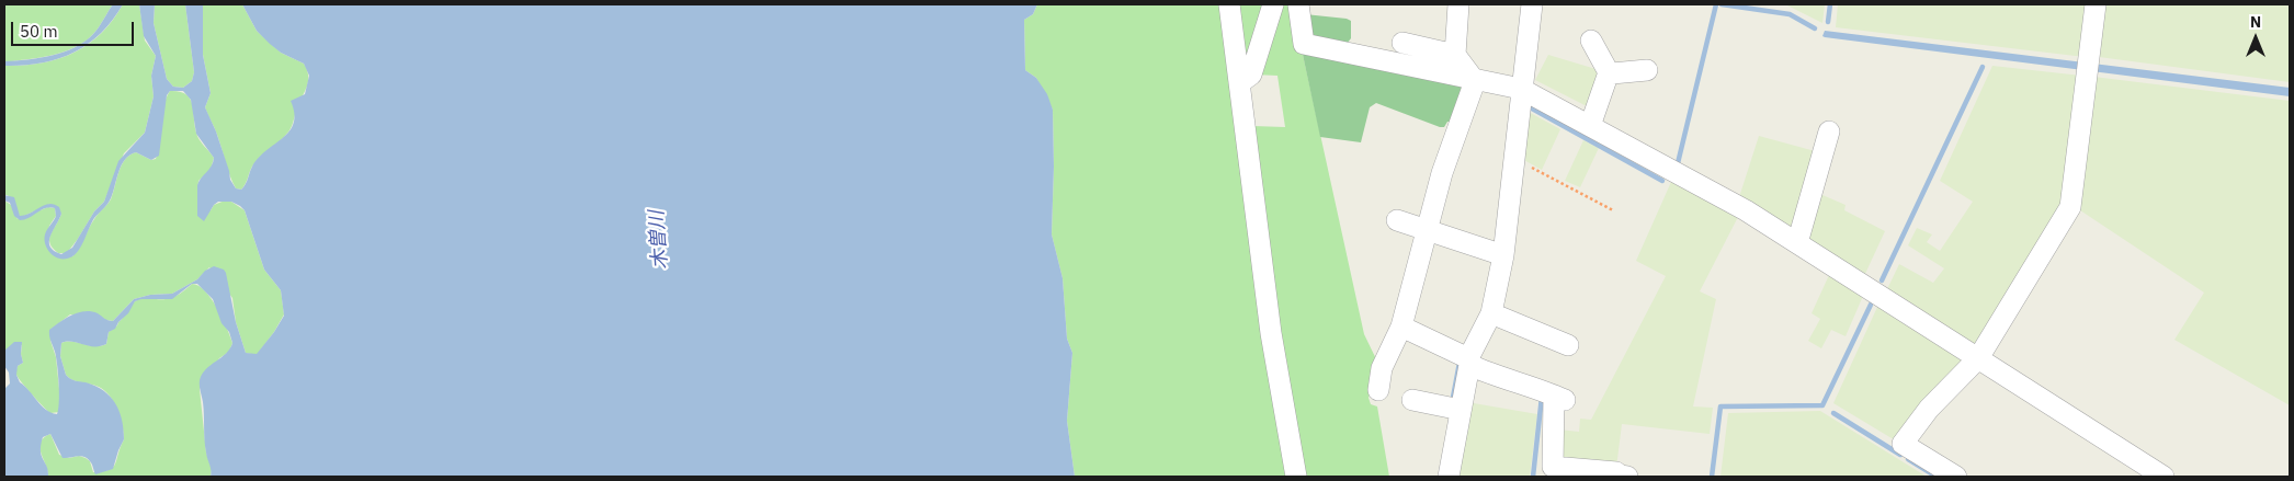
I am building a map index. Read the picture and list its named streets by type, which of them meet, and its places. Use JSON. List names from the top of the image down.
{
  "water": ["木曽川"],
  "scale_bar": "50 m",
  "north": "top"
}
